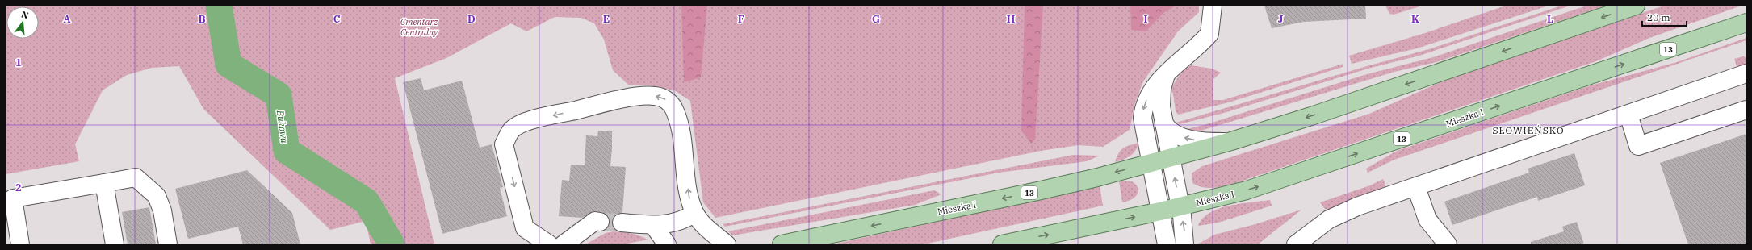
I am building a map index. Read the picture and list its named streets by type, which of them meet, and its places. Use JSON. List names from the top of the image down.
{
  "streets": {
    "main road": ["13", "Mieszka I"]
  },
  "districts": ["SŁOWIEŃSKO"],
  "water": ["Bukowa"],
  "parks": ["Cmentarz Centralny"],
  "scale_bar": "20 m",
  "north": "top",
  "grid": {
    "columns": [
      "A",
      "B",
      "C",
      "D",
      "E",
      "F",
      "G",
      "H",
      "I",
      "J",
      "K",
      "L"
    ],
    "rows": ["1", "2"]
  }
}
